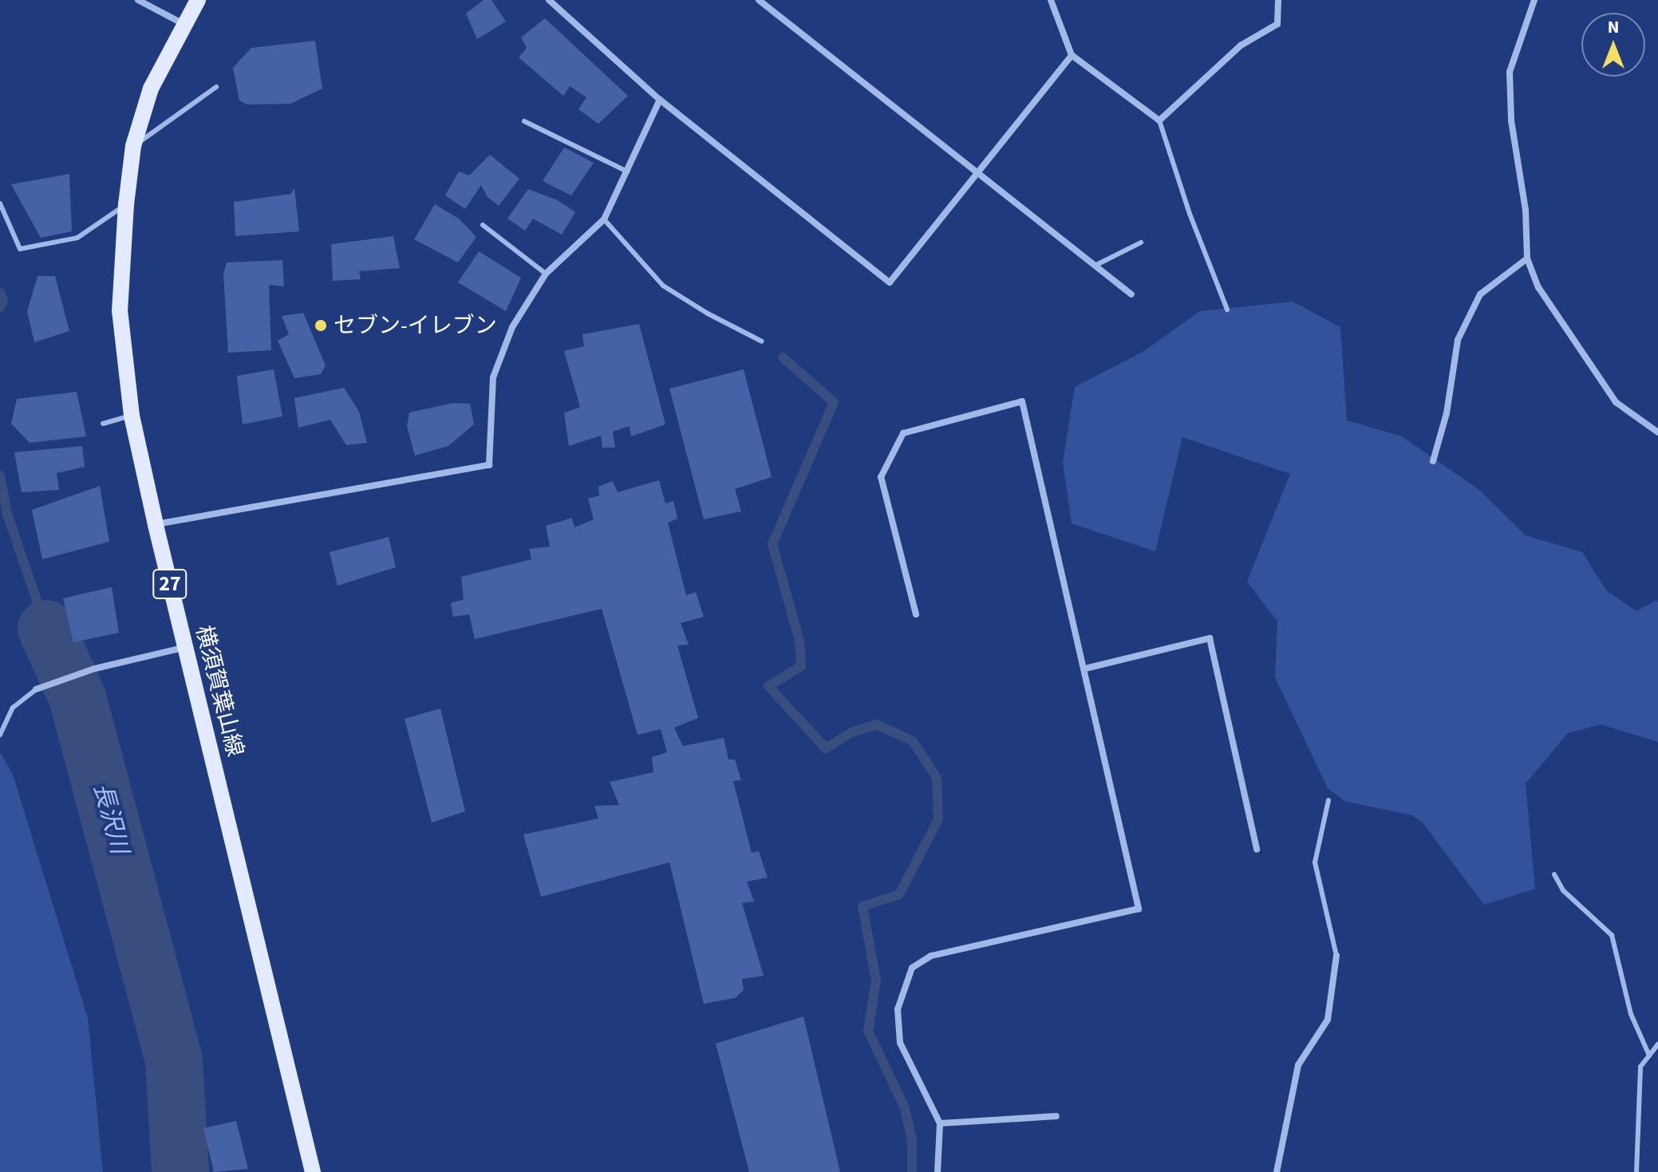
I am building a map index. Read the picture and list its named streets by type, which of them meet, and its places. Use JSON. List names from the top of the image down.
{
  "streets": {
    "main road": ["27", "横須賀葉山線"]
  },
  "water": ["長沢川"],
  "places": ["セブン-イレブン"],
  "north": "top"
}
